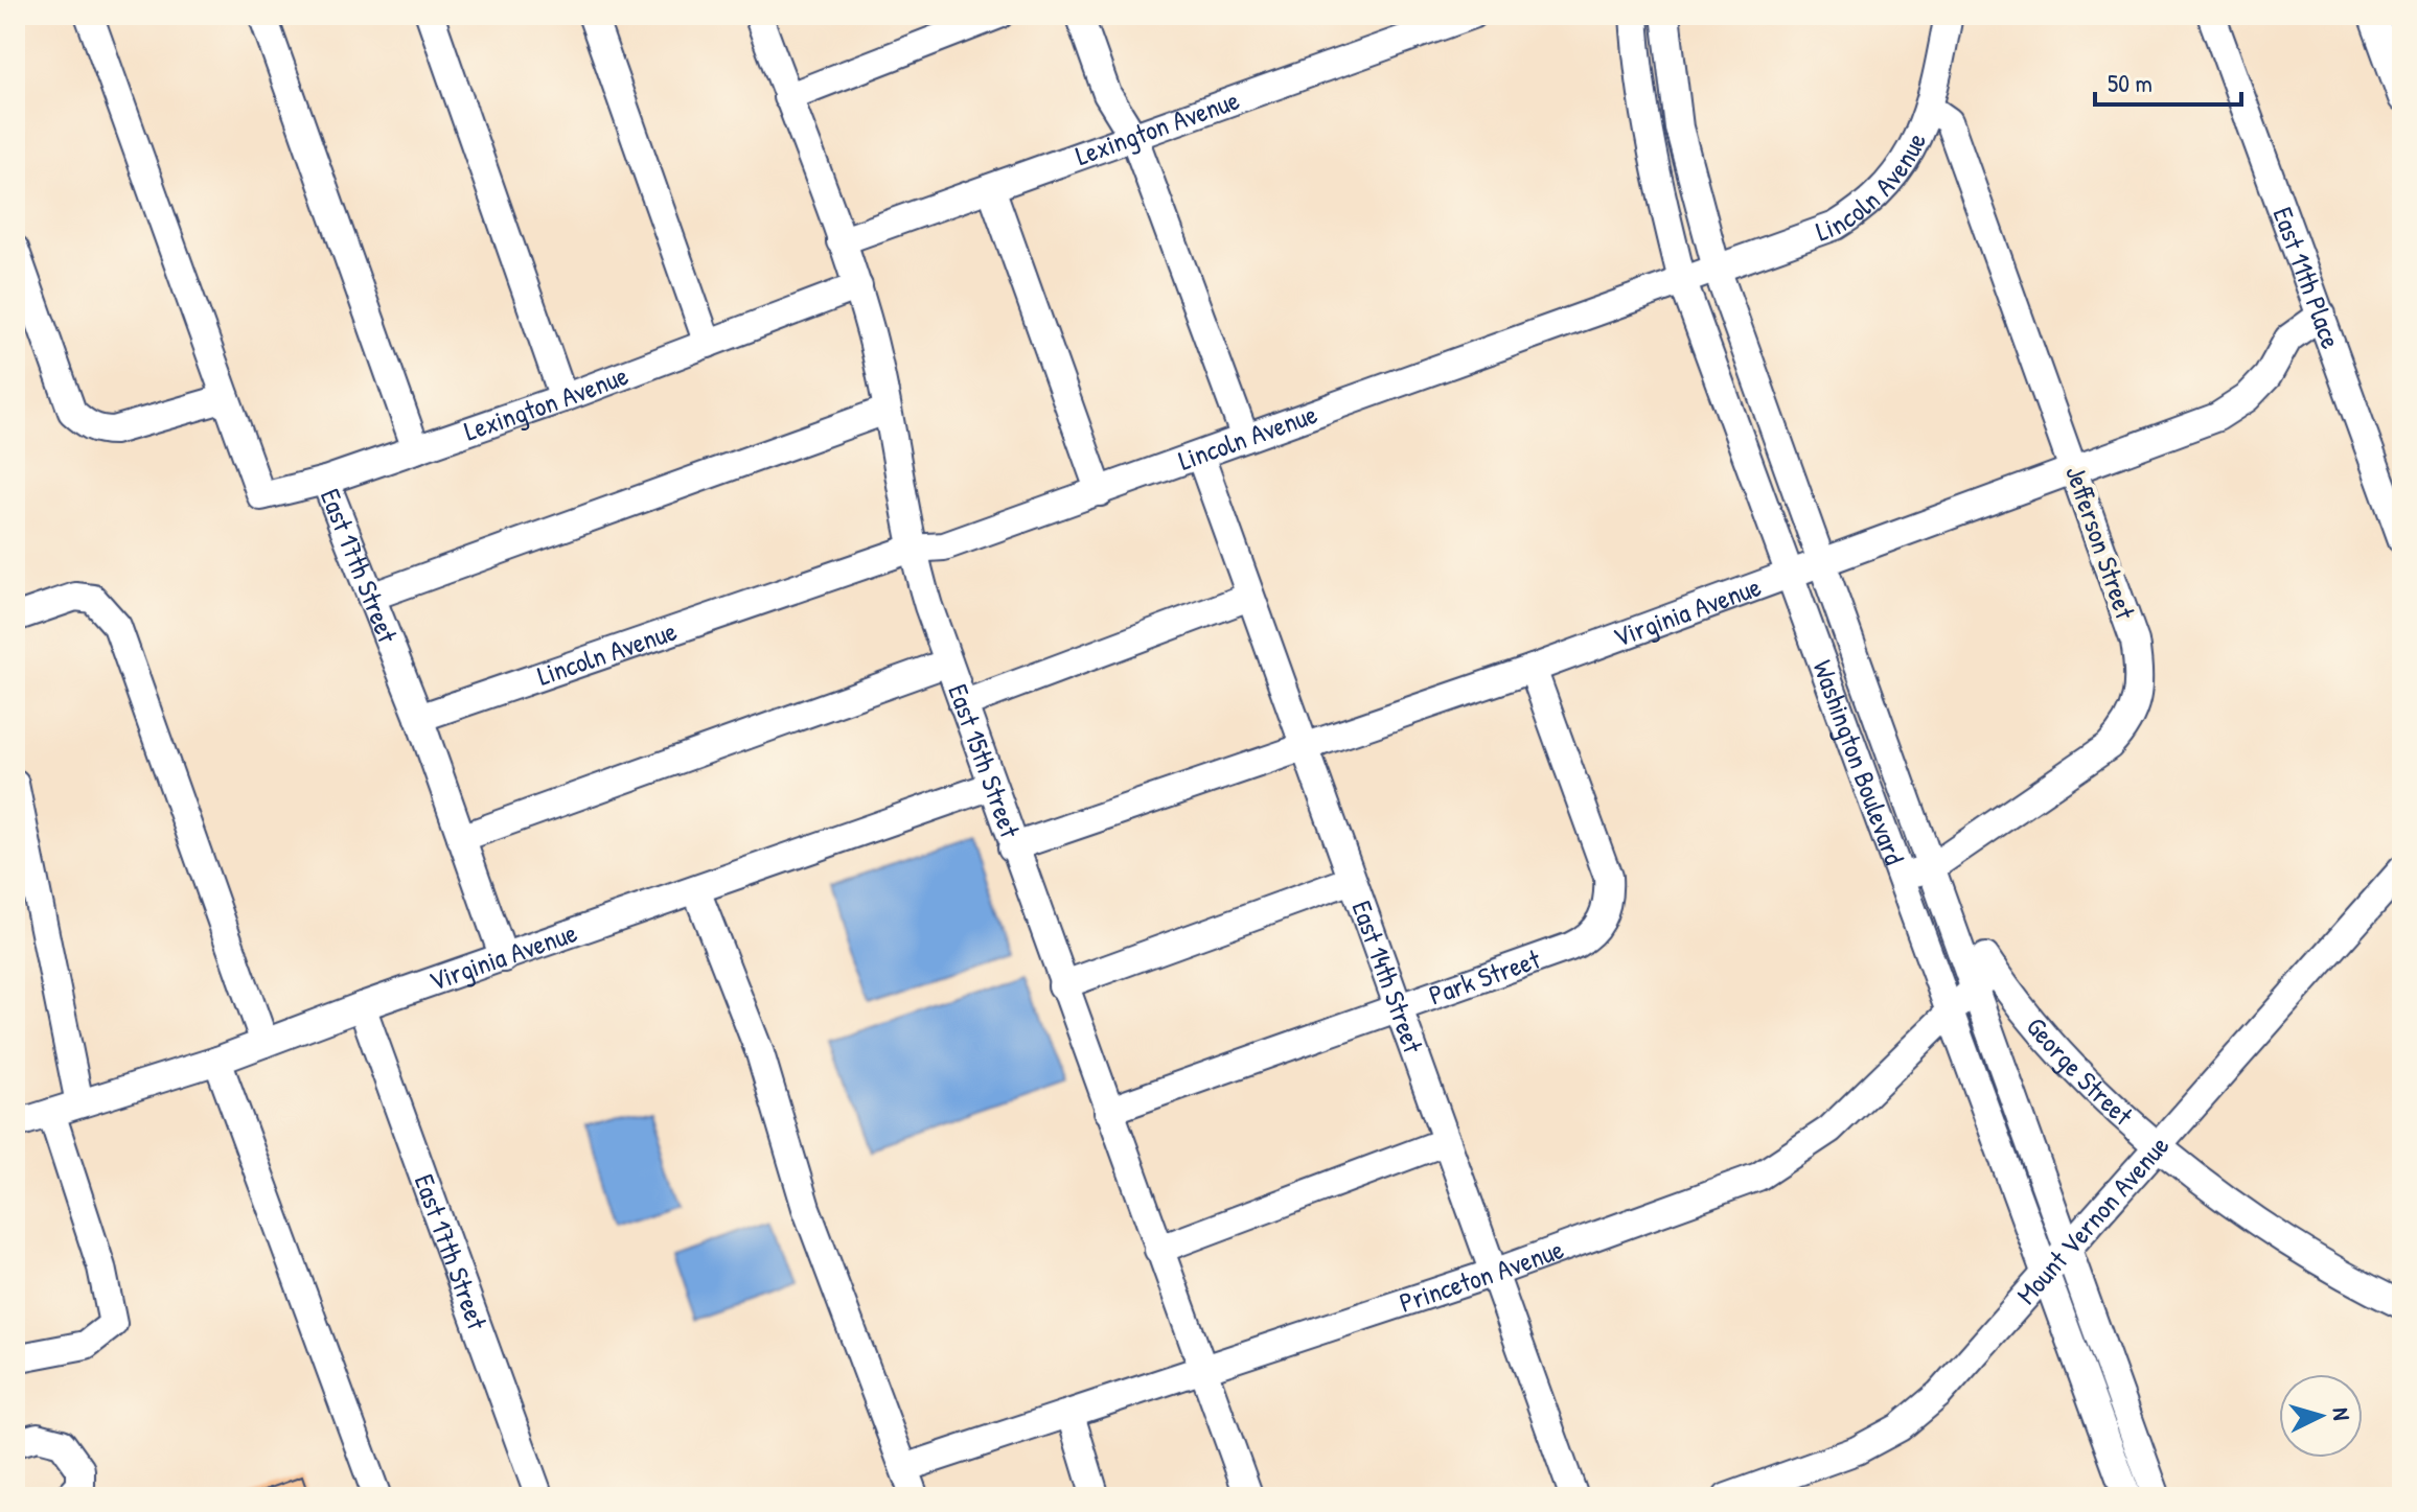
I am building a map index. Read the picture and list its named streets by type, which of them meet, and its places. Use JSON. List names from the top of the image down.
{
  "streets": {
    "street": [
      "Lexington Avenue",
      "Lincoln Avenue",
      "East 11th Place",
      "Jefferson Street",
      "East 17th Street",
      "Virginia Avenue",
      "East 15th Street",
      "Washington Boulevard",
      "East 14th Street",
      "Park Street",
      "George Street",
      "Mount Vernon Avenue",
      "Princeton Avenue"
    ]
  },
  "crossings": [
    ["Lexington Avenue", "East 17th Street"],
    ["Lexington Avenue", "East 15th Street"],
    ["Lincoln Avenue", "Jefferson Street"],
    ["Lincoln Avenue", "East 17th Street"],
    ["Lincoln Avenue", "East 15th Street"],
    ["Lincoln Avenue", "Washington Boulevard"],
    ["Lincoln Avenue", "East 14th Street"],
    ["East 11th Place", "Virginia Avenue"],
    ["Jefferson Street", "Virginia Avenue"],
    ["Jefferson Street", "Washington Boulevard"],
    ["East 17th Street", "Virginia Avenue"],
    ["Virginia Avenue", "East 15th Street"],
    ["Virginia Avenue", "Washington Boulevard"],
    ["Virginia Avenue", "East 14th Street"],
    ["Virginia Avenue", "Park Street"],
    ["East 15th Street", "Park Street"],
    ["East 15th Street", "Princeton Avenue"],
    ["Washington Boulevard", "George Street"],
    ["Washington Boulevard", "Mount Vernon Avenue"],
    ["Washington Boulevard", "Princeton Avenue"],
    ["East 14th Street", "Park Street"],
    ["East 14th Street", "Princeton Avenue"],
    ["George Street", "Mount Vernon Avenue"],
    ["George Street", "Princeton Avenue"]
  ],
  "scale_bar": "50 m",
  "north": "right"
}
